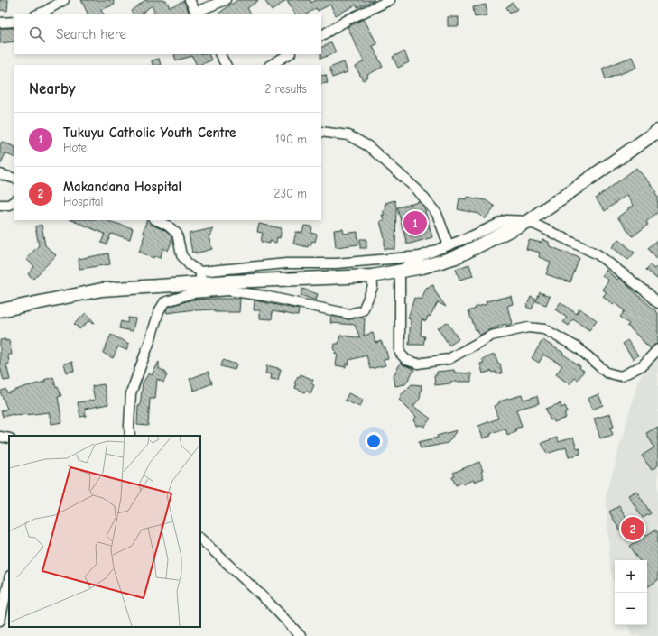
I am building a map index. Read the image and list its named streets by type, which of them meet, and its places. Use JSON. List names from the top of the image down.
{
  "page": {
    "search": "Search here",
    "heading": ["Nearby", "2 results"],
    "list": [
      {
        "mark": "1",
        "name": "Tukuyu Catholic Youth Centre",
        "note": "Hotel",
        "value": "190 m"
      },
      {
        "mark": "2",
        "name": "Makandana Hospital",
        "note": "Hospital",
        "value": "230 m"
      }
    ],
    "pins": ["1", "2"],
    "map_buttons": ["+", "−"]
  }
}
